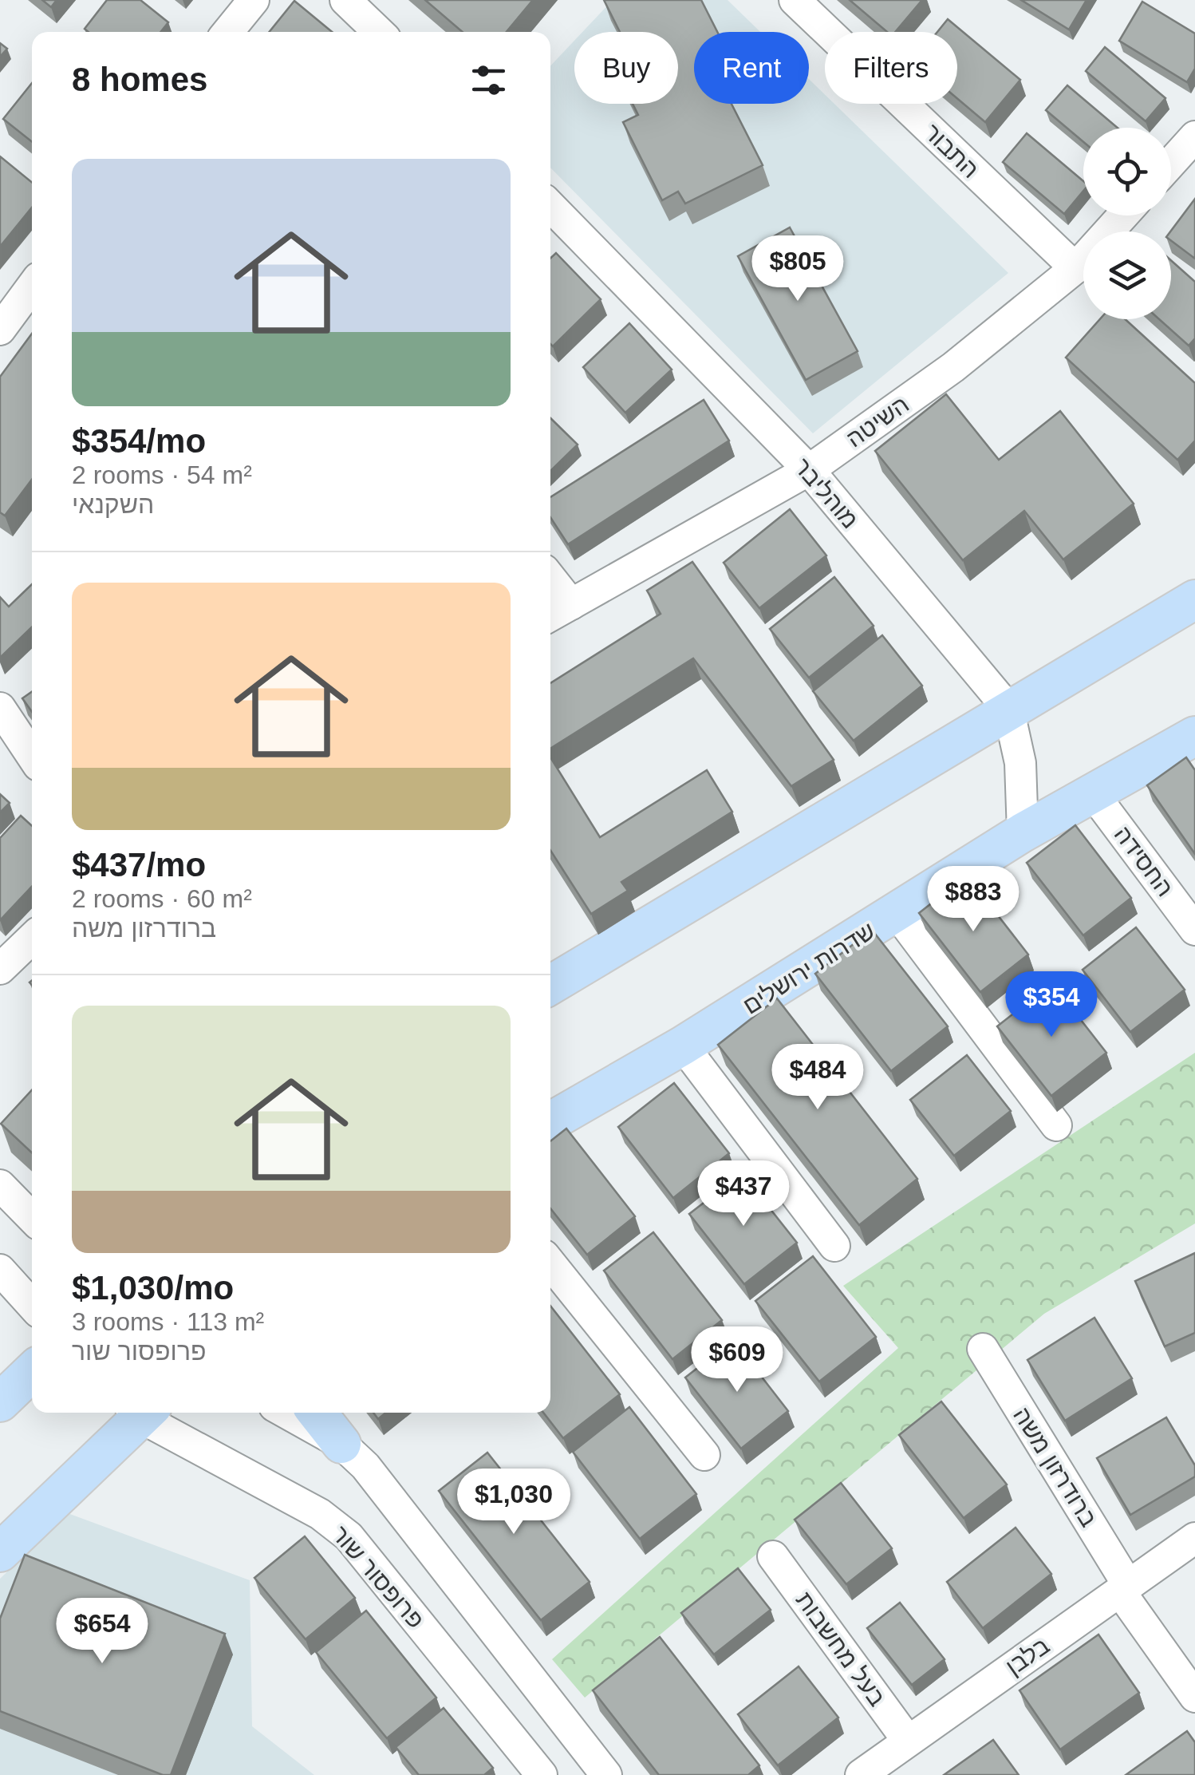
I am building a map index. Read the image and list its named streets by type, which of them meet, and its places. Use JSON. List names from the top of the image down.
{
  "streets": {
    "main road": ["שדרות ירושלים"],
    "street": [
      "התבור",
      "השיטה",
      "מוהליבר",
      "החסידה",
      "ברודרזון משה",
      "פרופסור שור",
      "בעל מחשבות",
      "בלבן"
    ]
  },
  "crossings": [
    ["התבור", "השיטה"],
    ["השיטה", "מוהליבר"],
    ["מוהליבר", "שדרות ירושלים"],
    ["החסידה", "שדרות ירושלים"],
    ["ברודרזון משה", "בלבן"],
    ["בעל מחשבות", "בלבן"]
  ],
  "page": {
    "chip": ["Buy", "Rent", "Filters"],
    "heading": "8 homes",
    "list": [
      {
        "name": "$354/mo",
        "note": "2 rooms · 54 m² · השקנאי"
      },
      {
        "name": "$437/mo",
        "note": "2 rooms · 60 m² · ברודרזון משה"
      },
      {
        "name": "$1,030/mo",
        "note": "3 rooms · 113 m² · פרופסור שור"
      }
    ],
    "price": [
      "$805",
      "$883",
      "$354",
      "$484",
      "$437",
      "$609",
      "$1,030",
      "$654"
    ]
  }
}
